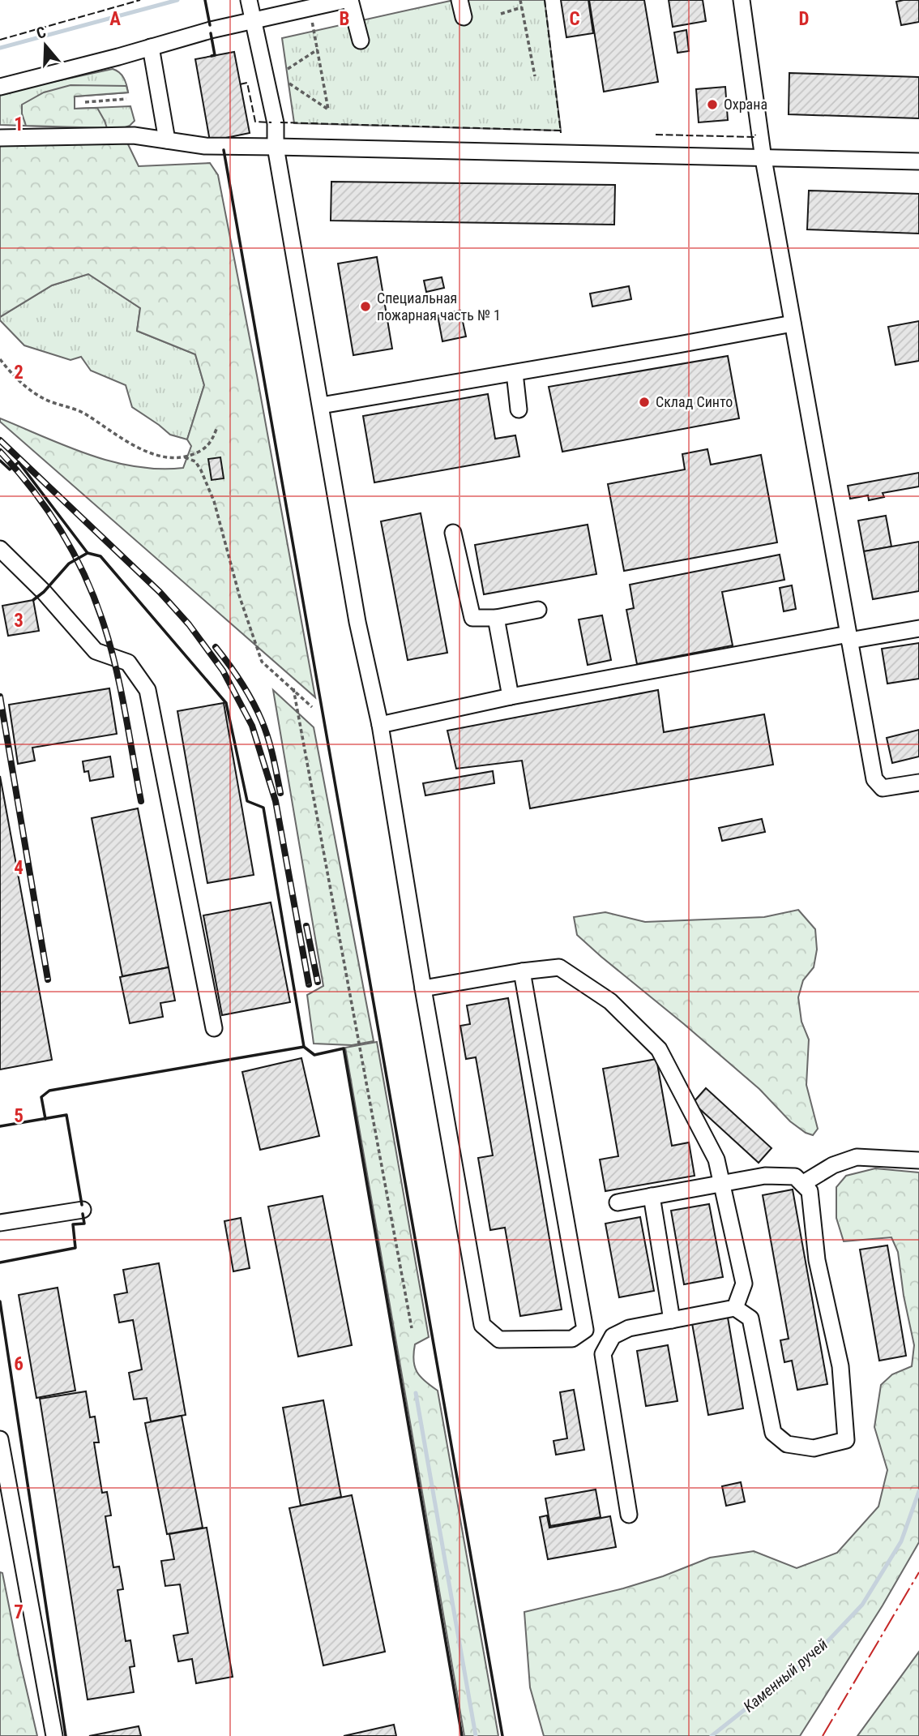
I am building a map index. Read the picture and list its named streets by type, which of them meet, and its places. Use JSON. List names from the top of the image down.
{
  "water": ["Каменный ручей"],
  "places": ["Охрана", "Специальная пожарная часть № 1", "Склад Синто"],
  "north": "top",
  "grid": {
    "columns": [
      "A",
      "B",
      "C",
      "D"
    ],
    "rows": [
      "1",
      "2",
      "3",
      "4",
      "5",
      "6",
      "7"
    ]
  }
}
